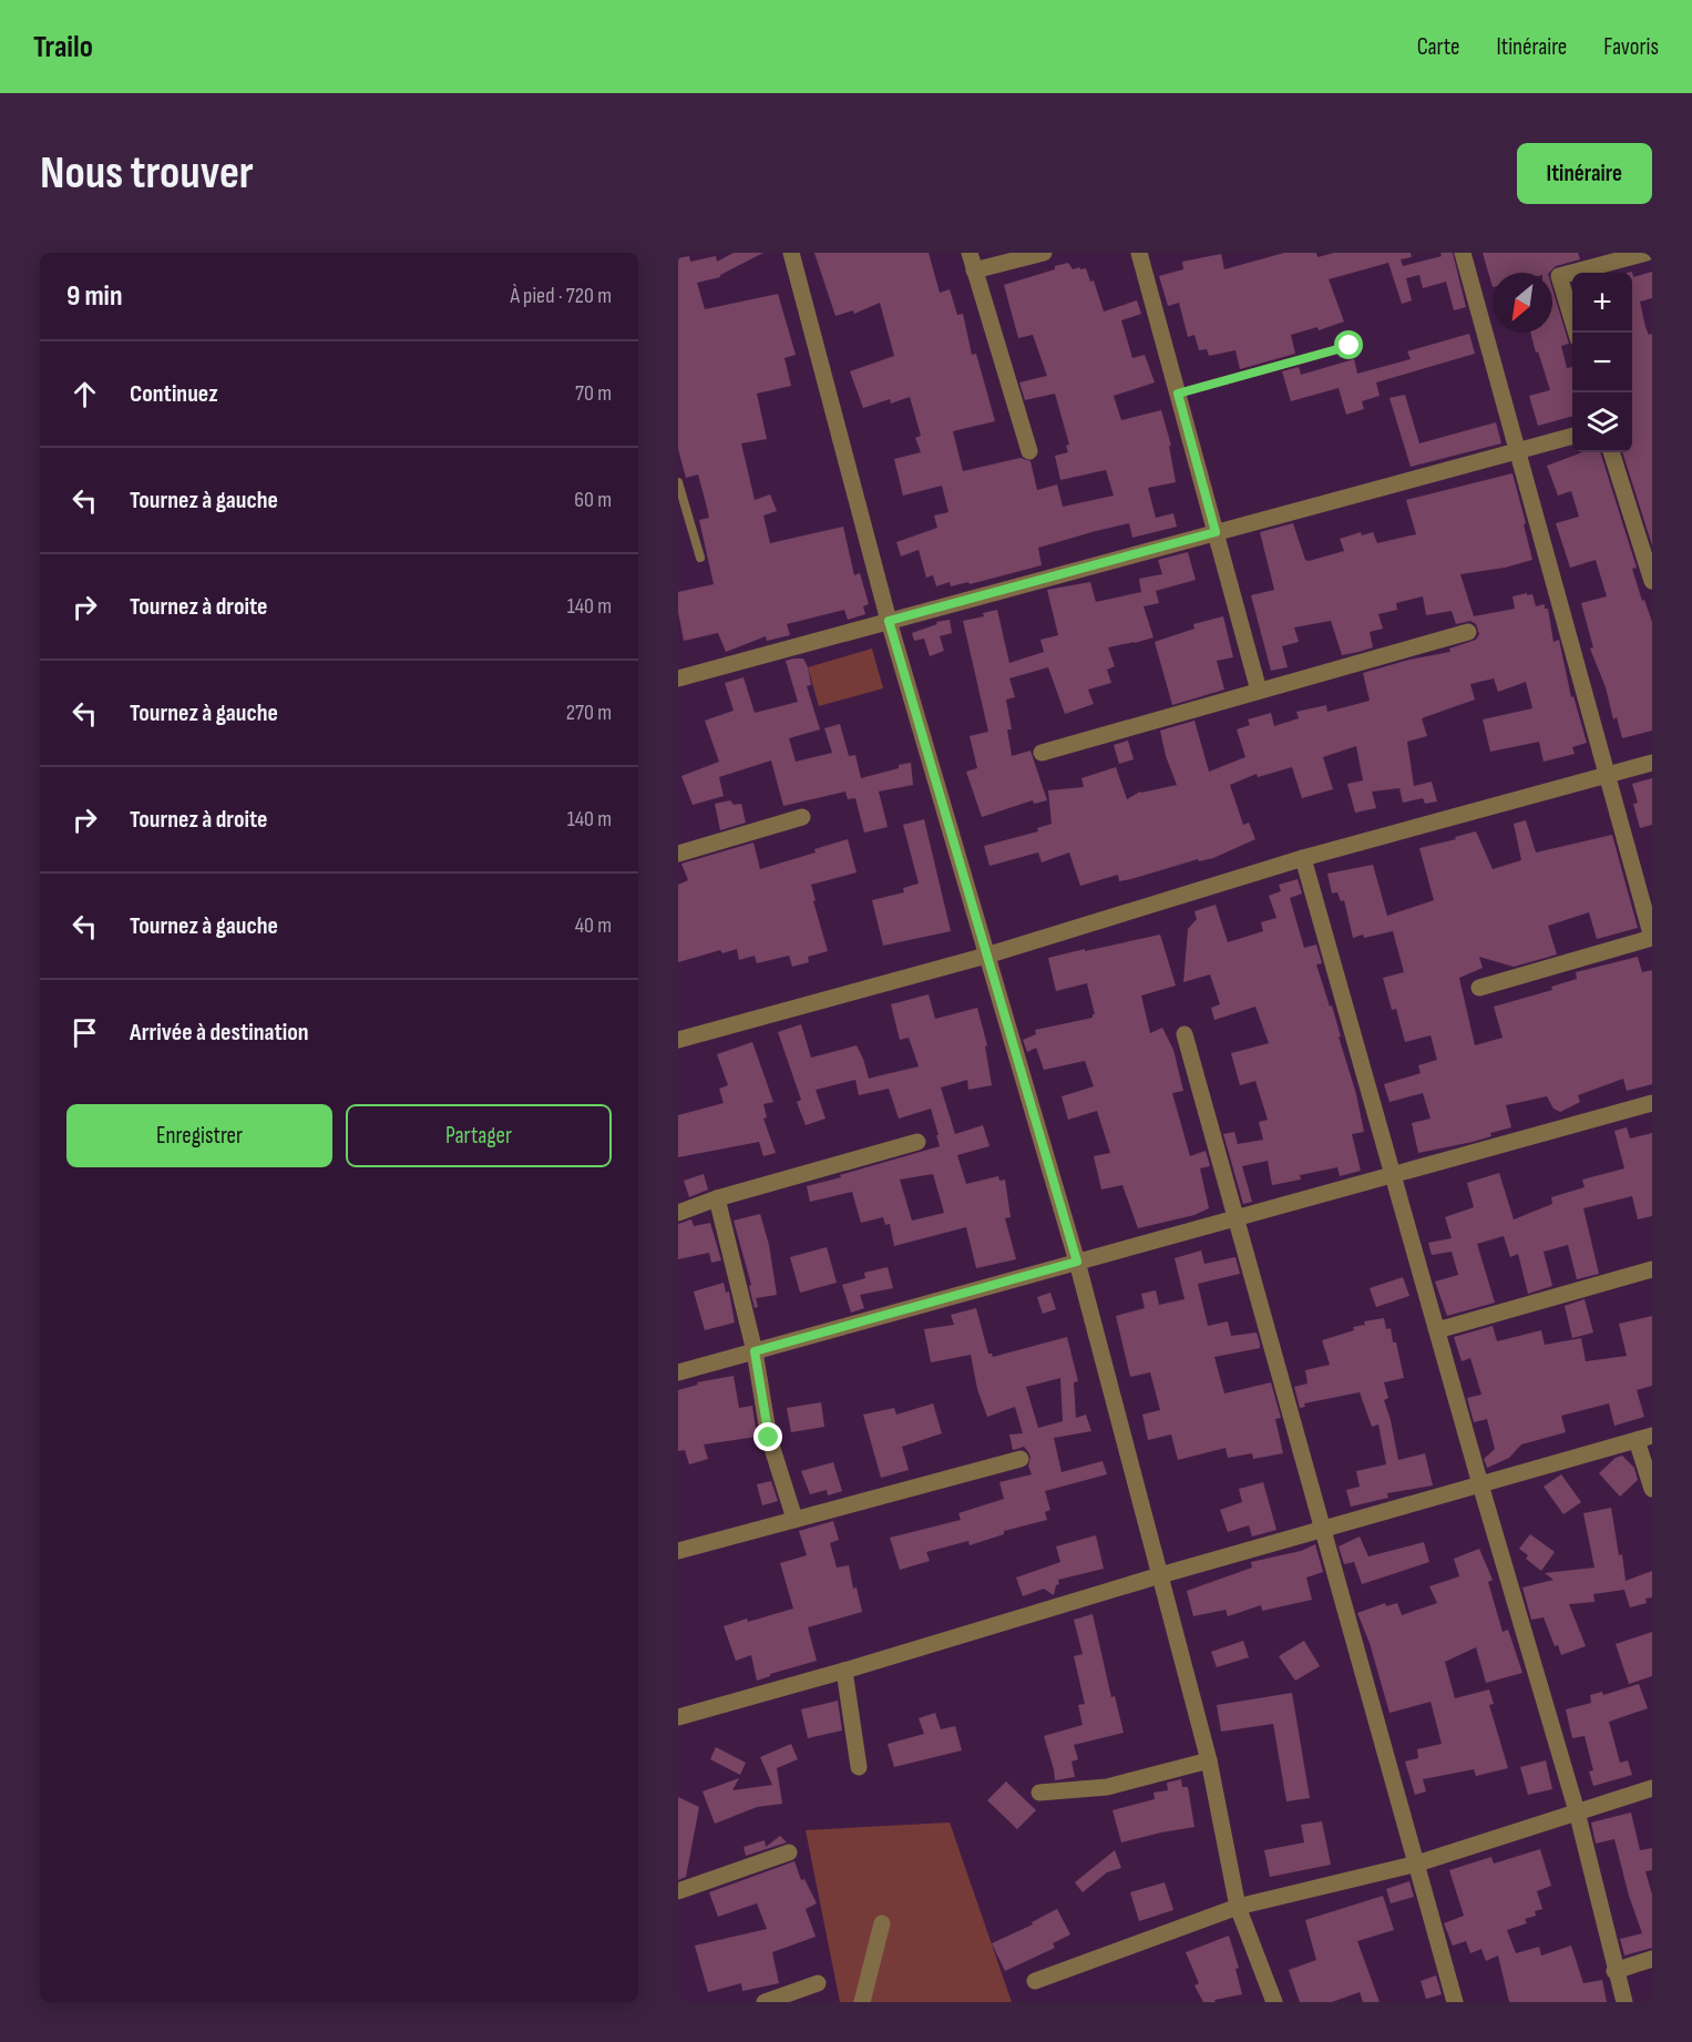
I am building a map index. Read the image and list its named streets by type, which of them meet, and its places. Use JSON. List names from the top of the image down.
{
  "north": "bottom left",
  "page": {
    "header": "Trailo",
    "nav": ["Carte", "Itinéraire", "Favoris"],
    "buttons": [
      "Itinéraire",
      ["Enregistrer", "Partager"]
    ],
    "title": "Nous trouver",
    "heading": ["9 min", "À pied · 720 m"],
    "map_buttons": ["+", "−"],
    "list": [
      ["Continuez", "70 m"],
      ["Tournez à gauche", "60 m"],
      ["Tournez à droite", "140 m"],
      ["Tournez à gauche", "270 m"],
      ["Tournez à droite", "140 m"],
      ["Tournez à gauche", "40 m"],
      "Arrivée à destination"
    ]
  }
}
